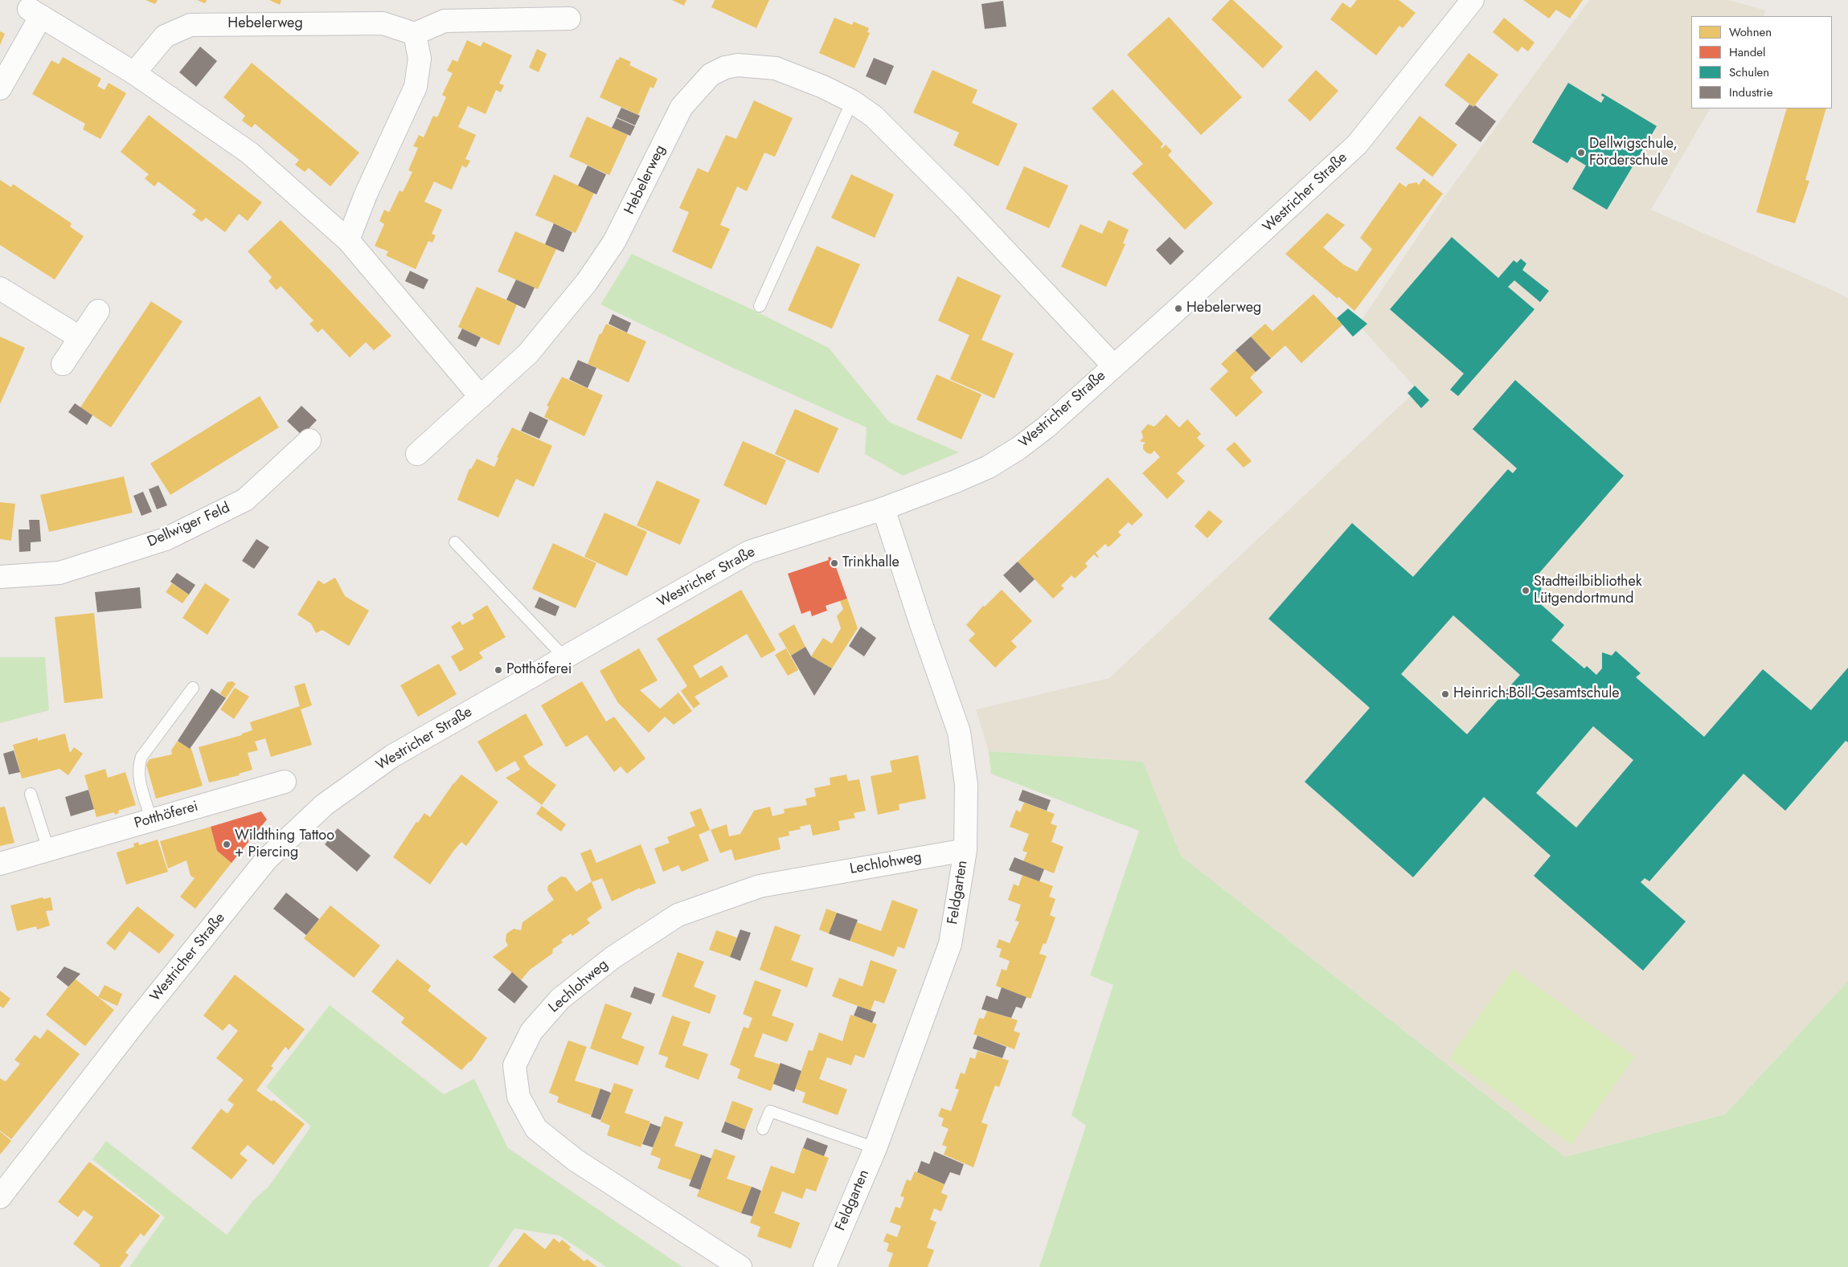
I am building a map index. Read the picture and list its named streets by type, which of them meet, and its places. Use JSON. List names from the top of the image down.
{
  "streets": {
    "street": [
      "Hebelerweg",
      "Westricher Straße",
      "Dellwiger Feld",
      "Potthöferei",
      "Lechlohweg",
      "Feldgarten"
    ]
  },
  "crossings": [
    ["Hebelerweg", "Westricher Straße"],
    ["Westricher Straße", "Feldgarten"],
    ["Lechlohweg", "Feldgarten"]
  ],
  "places": [
    "Dellwigschule, Förderschule",
    "Hebelerweg",
    "Trinkhalle",
    "Stadtteilbibliothek Lütgendortmund",
    "Potthöferei",
    "Heinrich-Böll-Gesamtschule",
    "Wildthing Tattoo + Piercing"
  ],
  "legend": [
    "Wohnen",
    "Handel",
    "Schulen",
    "Industrie"
  ]
}
